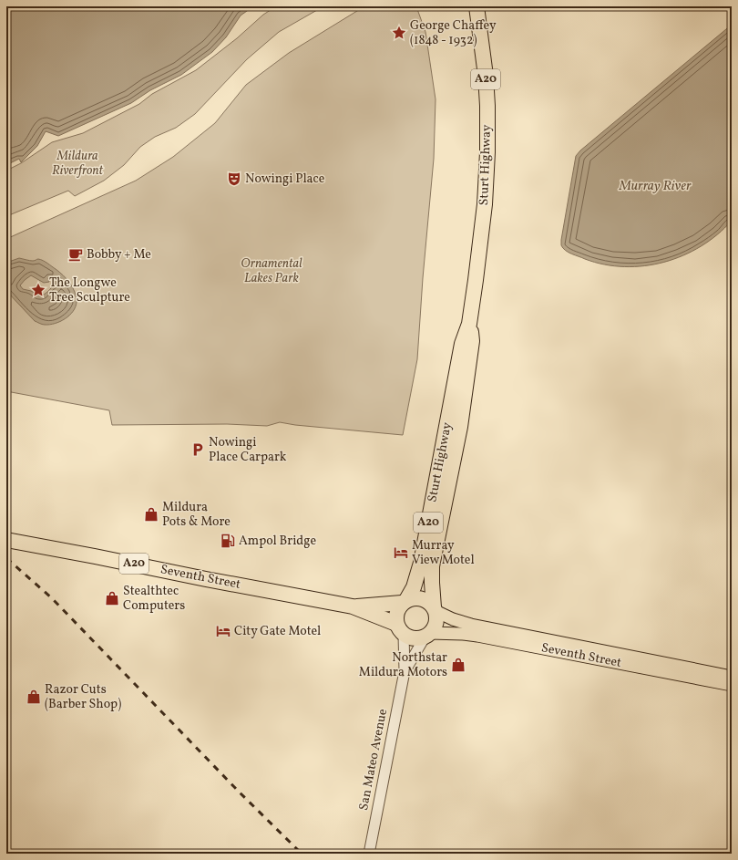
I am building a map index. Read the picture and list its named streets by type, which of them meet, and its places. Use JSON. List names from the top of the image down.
{
  "streets": {
    "highway": ["A20", "Sturt Highway", "Seventh Street"],
    "street": ["San Mateo Avenue"]
  },
  "crossings": [
    ["A20", "Sturt Highway"],
    ["A20", "Seventh Street"],
    ["A20", "San Mateo Avenue"],
    ["Sturt Highway", "Seventh Street"],
    ["Sturt Highway", "San Mateo Avenue"],
    ["Seventh Street", "San Mateo Avenue"]
  ],
  "water": ["Murray River"],
  "parks": ["Mildura Riverfront", "Ornamental Lakes Park"],
  "places": {
    "place": ["George Chaffey (1848 - 1932)", "The Longwe Tree Sculpture"],
    "theatre": ["Nowingi Place"],
    "cafe": ["Bobby + Me"],
    "parking": ["Nowingi Place Carpark"],
    "shop": [
      "Mildura Pots & More",
      "Stealthtec Computers",
      "Northstar Mildura Motors",
      "Razor Cuts (Barber Shop)"
    ],
    "fuel station": ["Ampol Bridge"],
    "hotel": ["Murray View Motel", "City Gate Motel"]
  }
}
